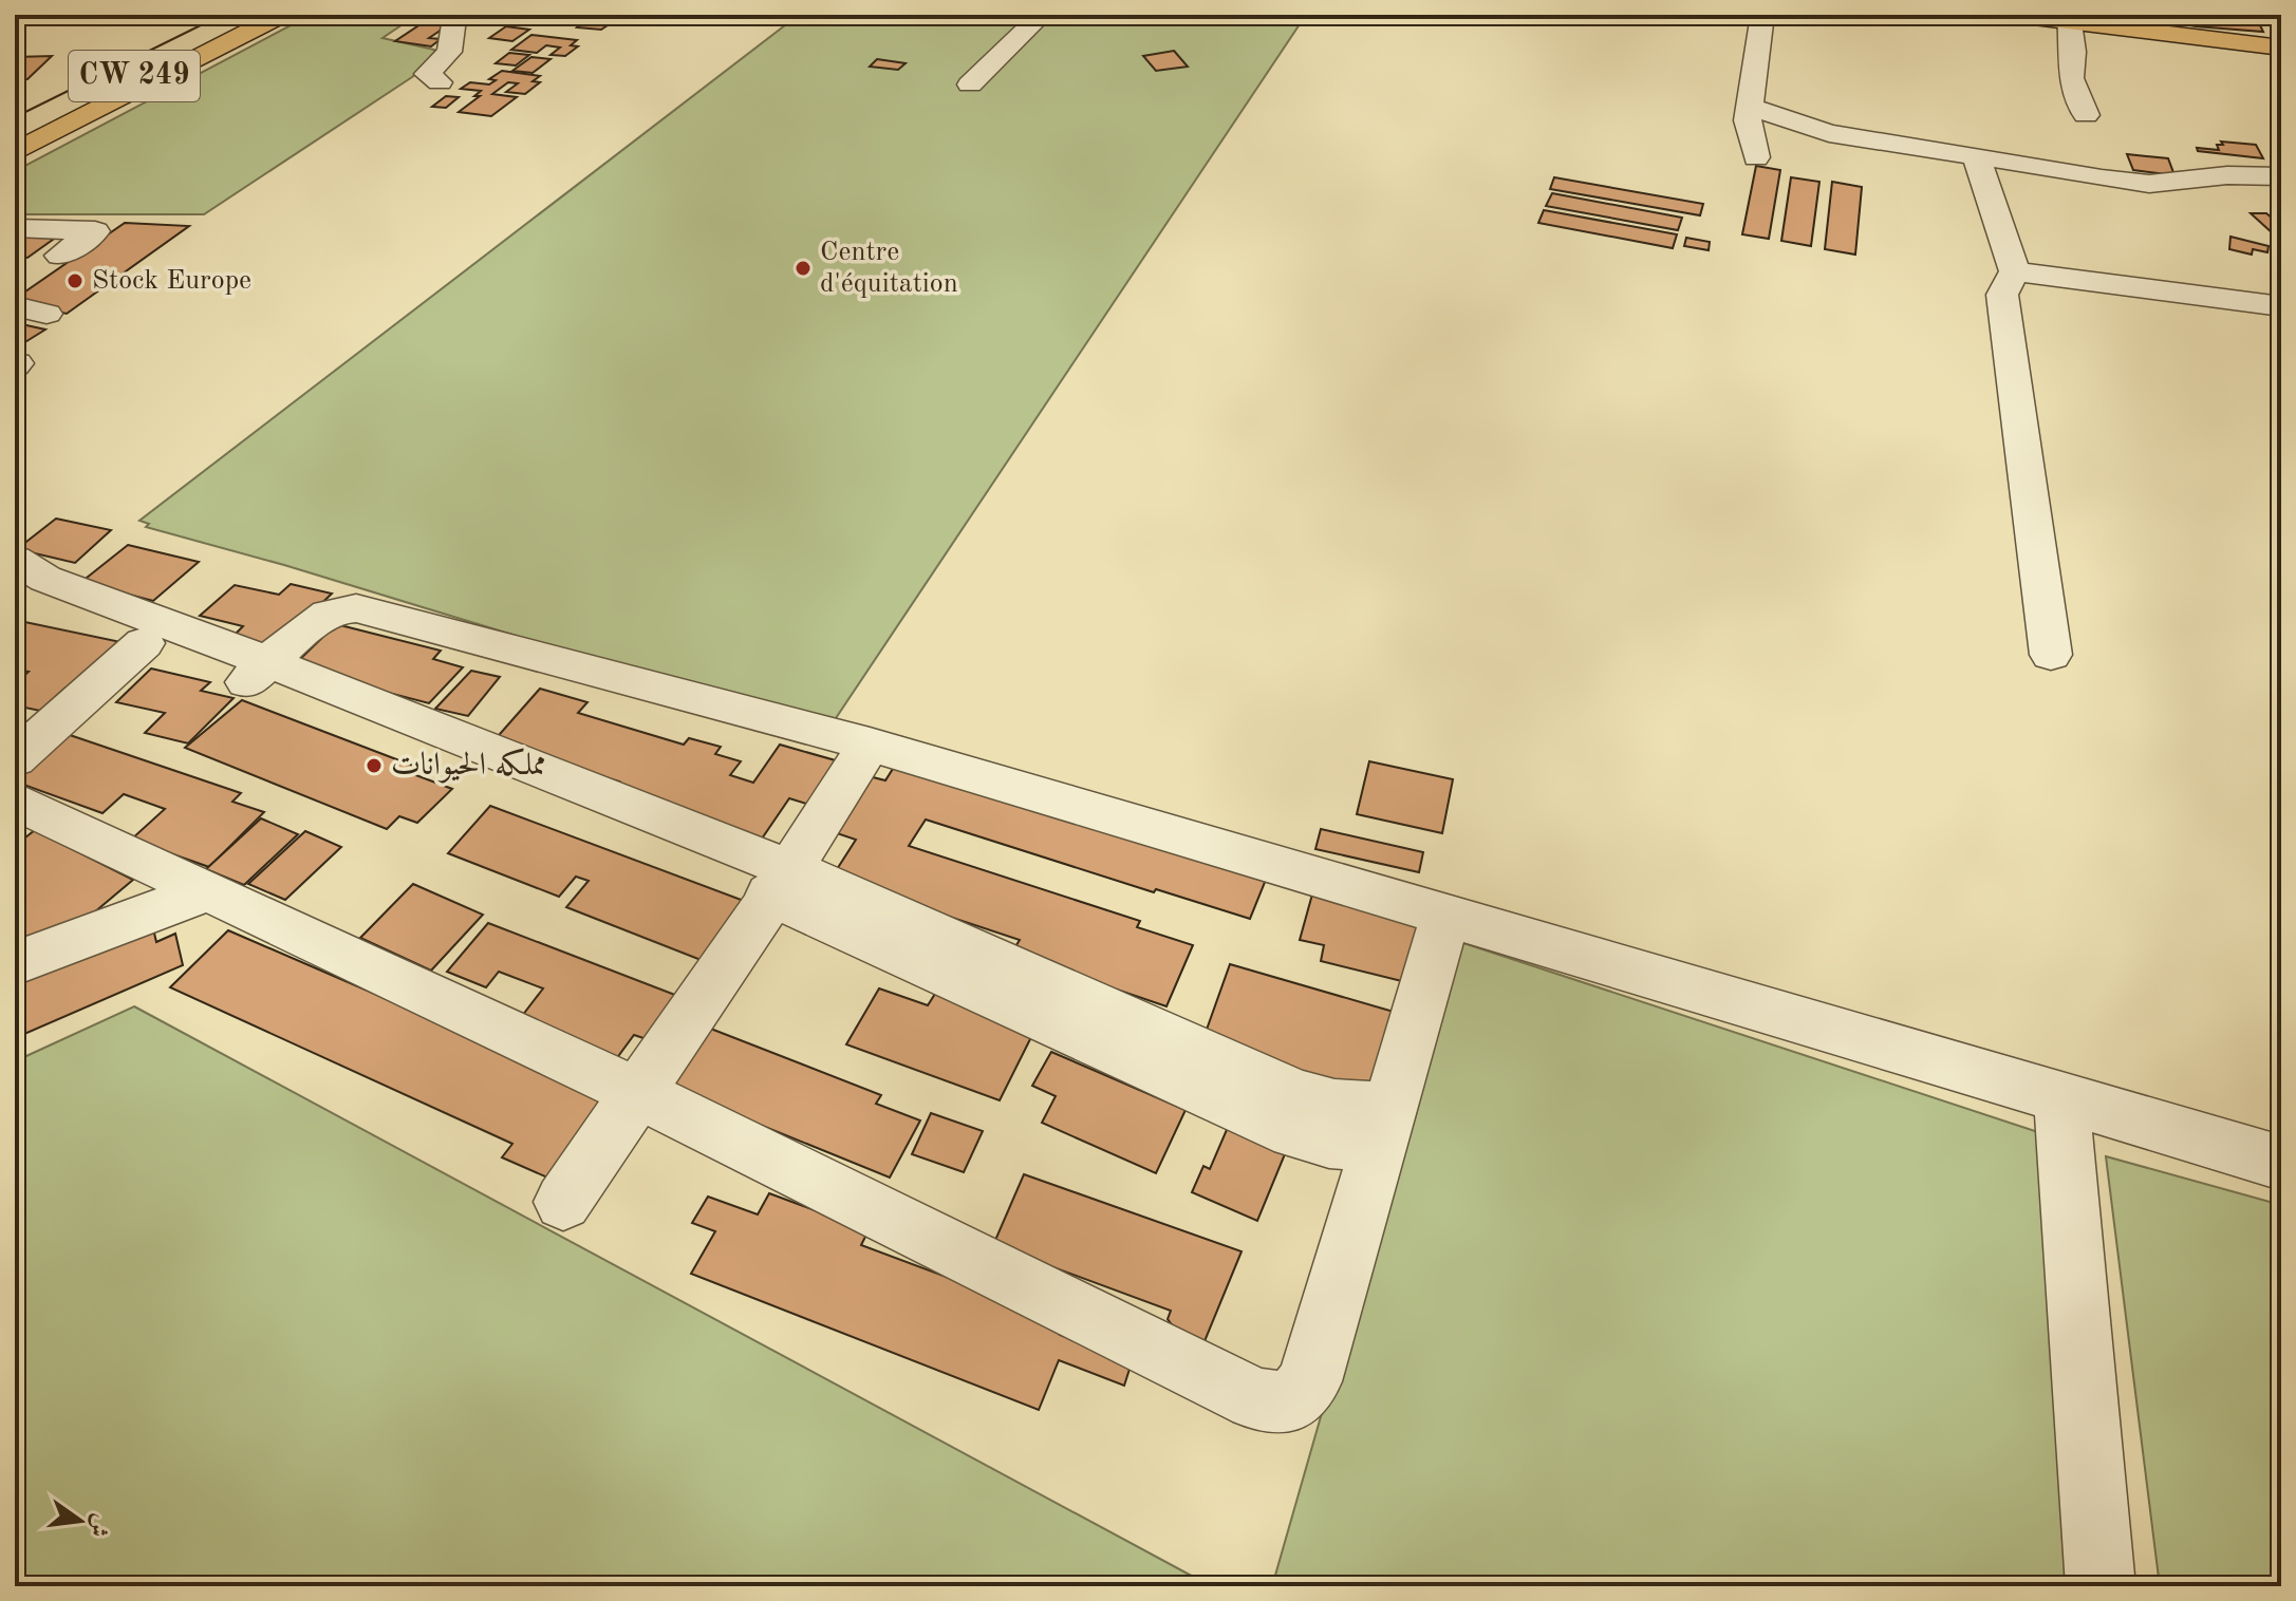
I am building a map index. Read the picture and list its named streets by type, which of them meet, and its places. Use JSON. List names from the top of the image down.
{
  "streets": {
    "main road": ["CW 249"]
  },
  "places": ["Centre d'équitation", "Stock Europe", "مملكه الحيوانات"],
  "north": "right"
}
